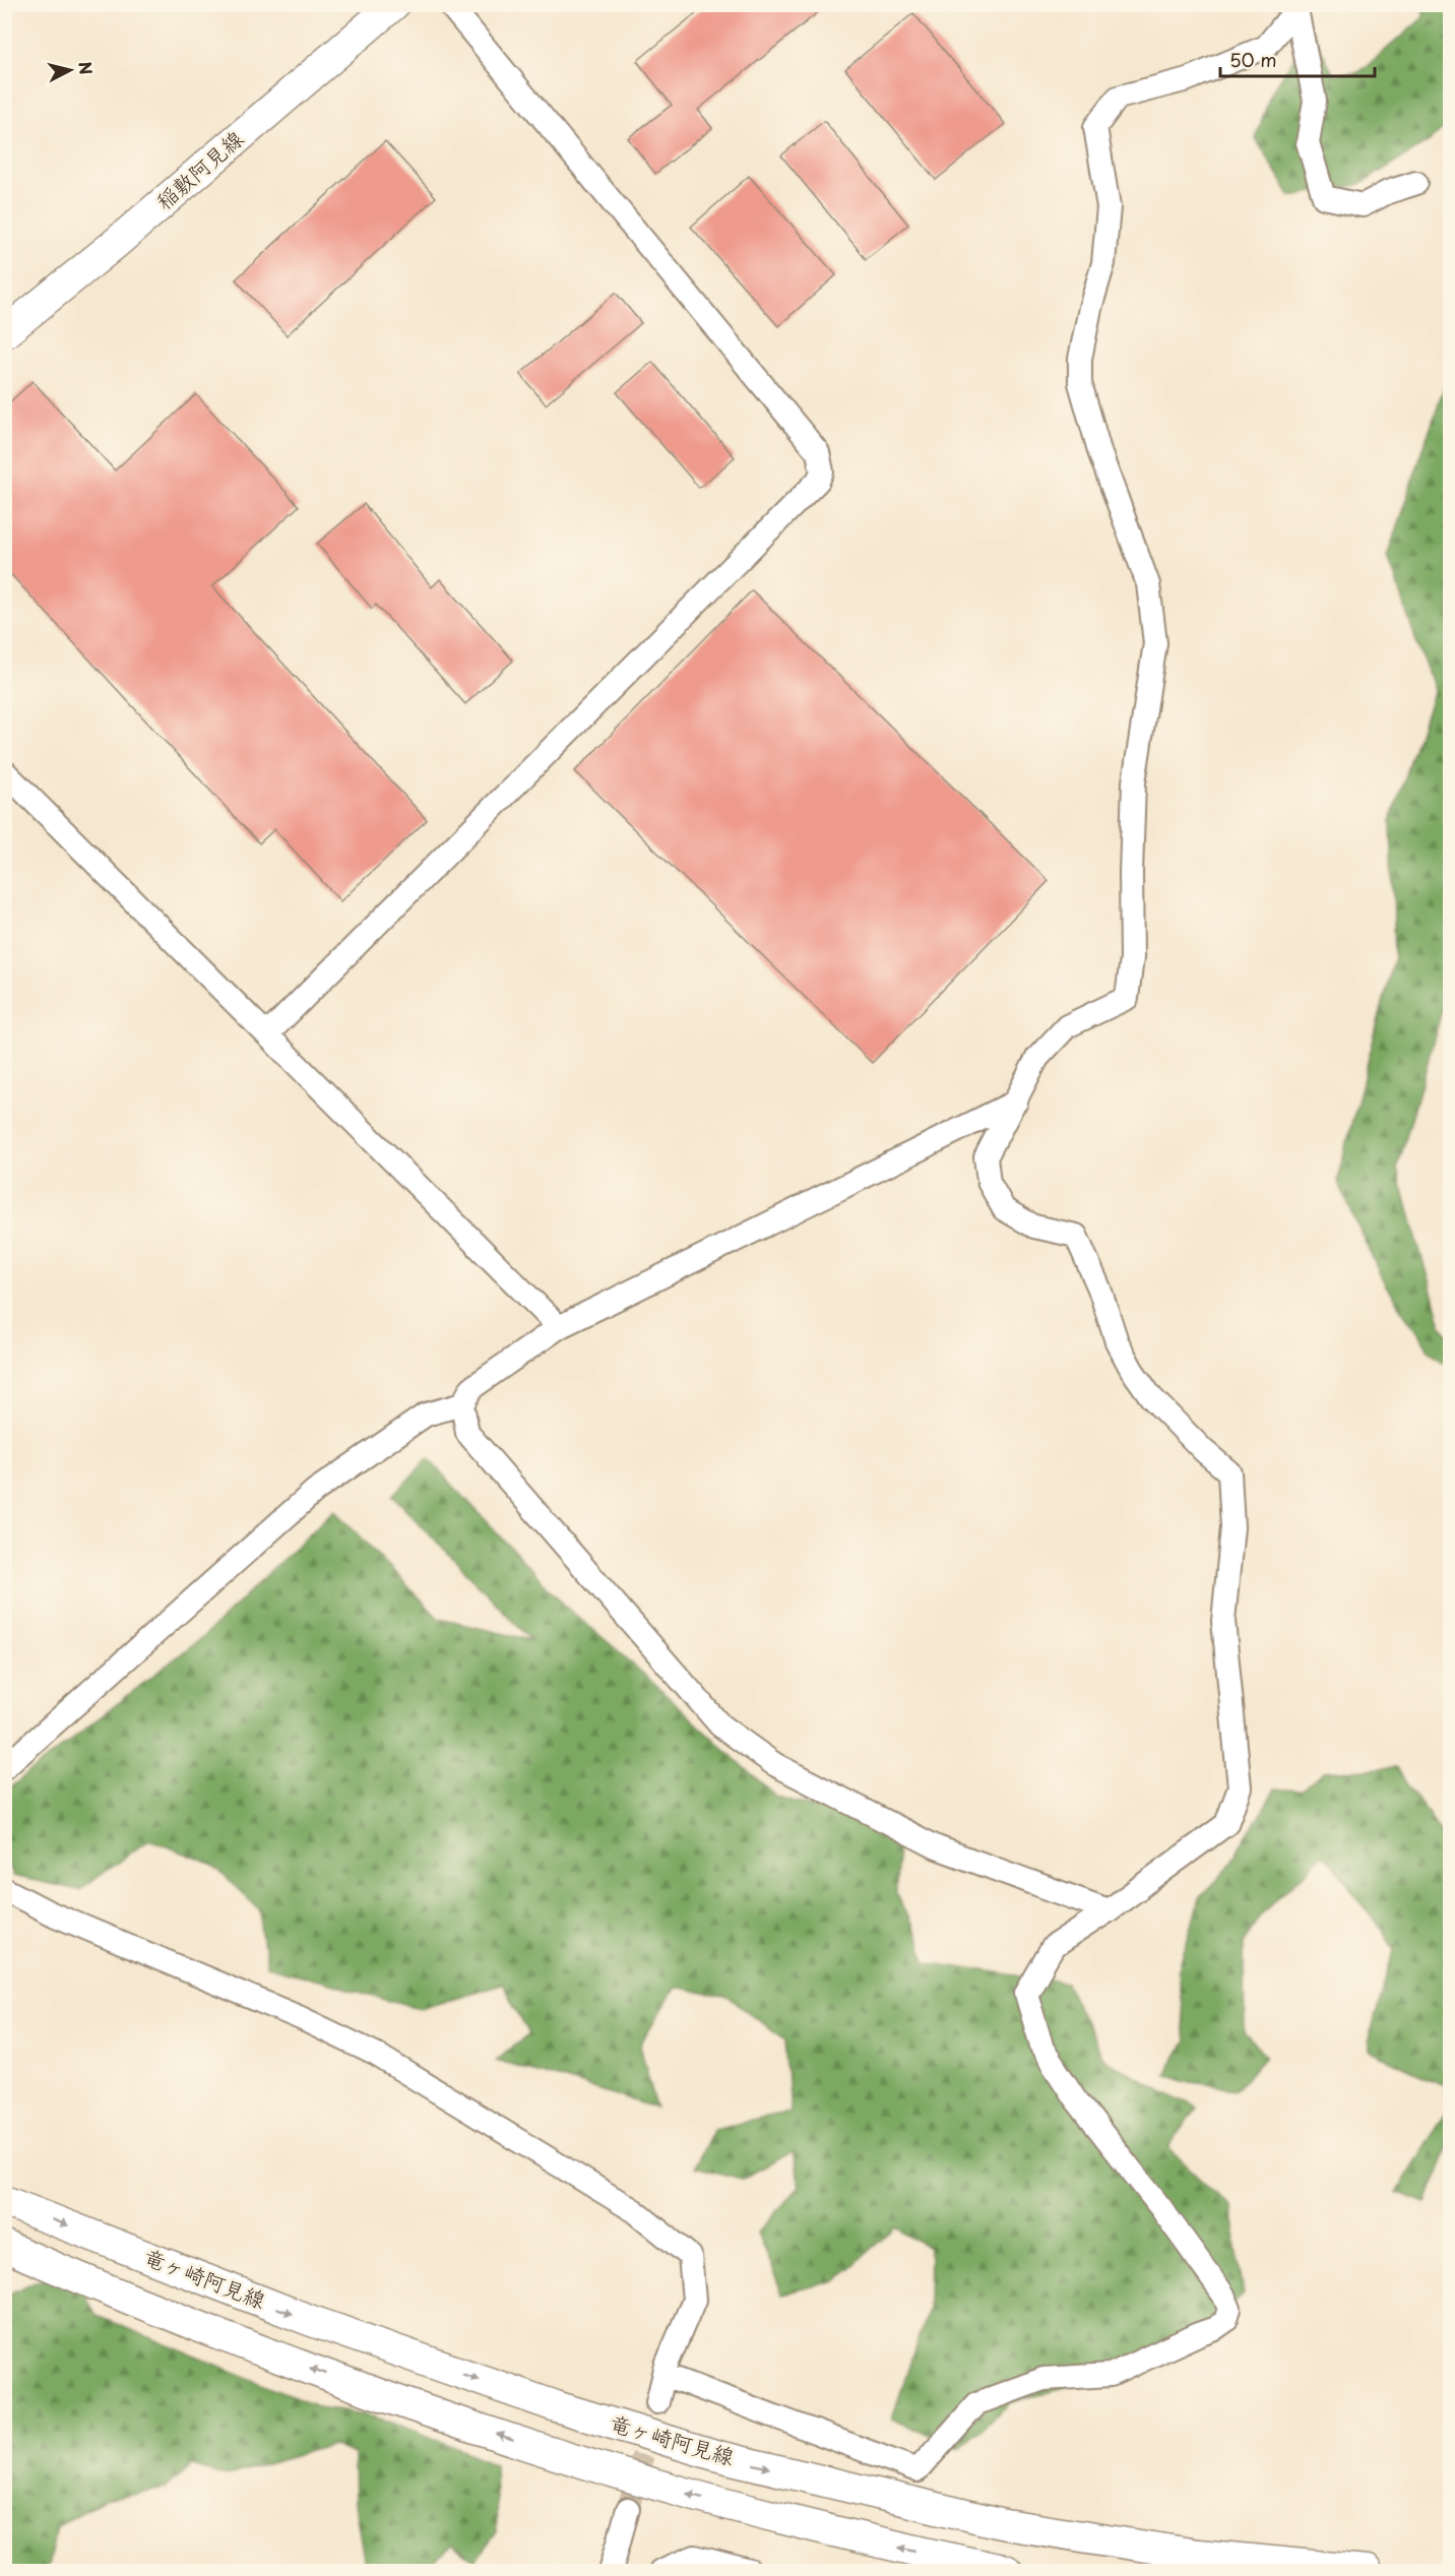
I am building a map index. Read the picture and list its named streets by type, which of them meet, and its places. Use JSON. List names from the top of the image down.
{
  "streets": {
    "main road": ["稲敷阿見線", "竜ヶ崎阿見線"]
  },
  "scale_bar": "50 m",
  "north": "right"
}
